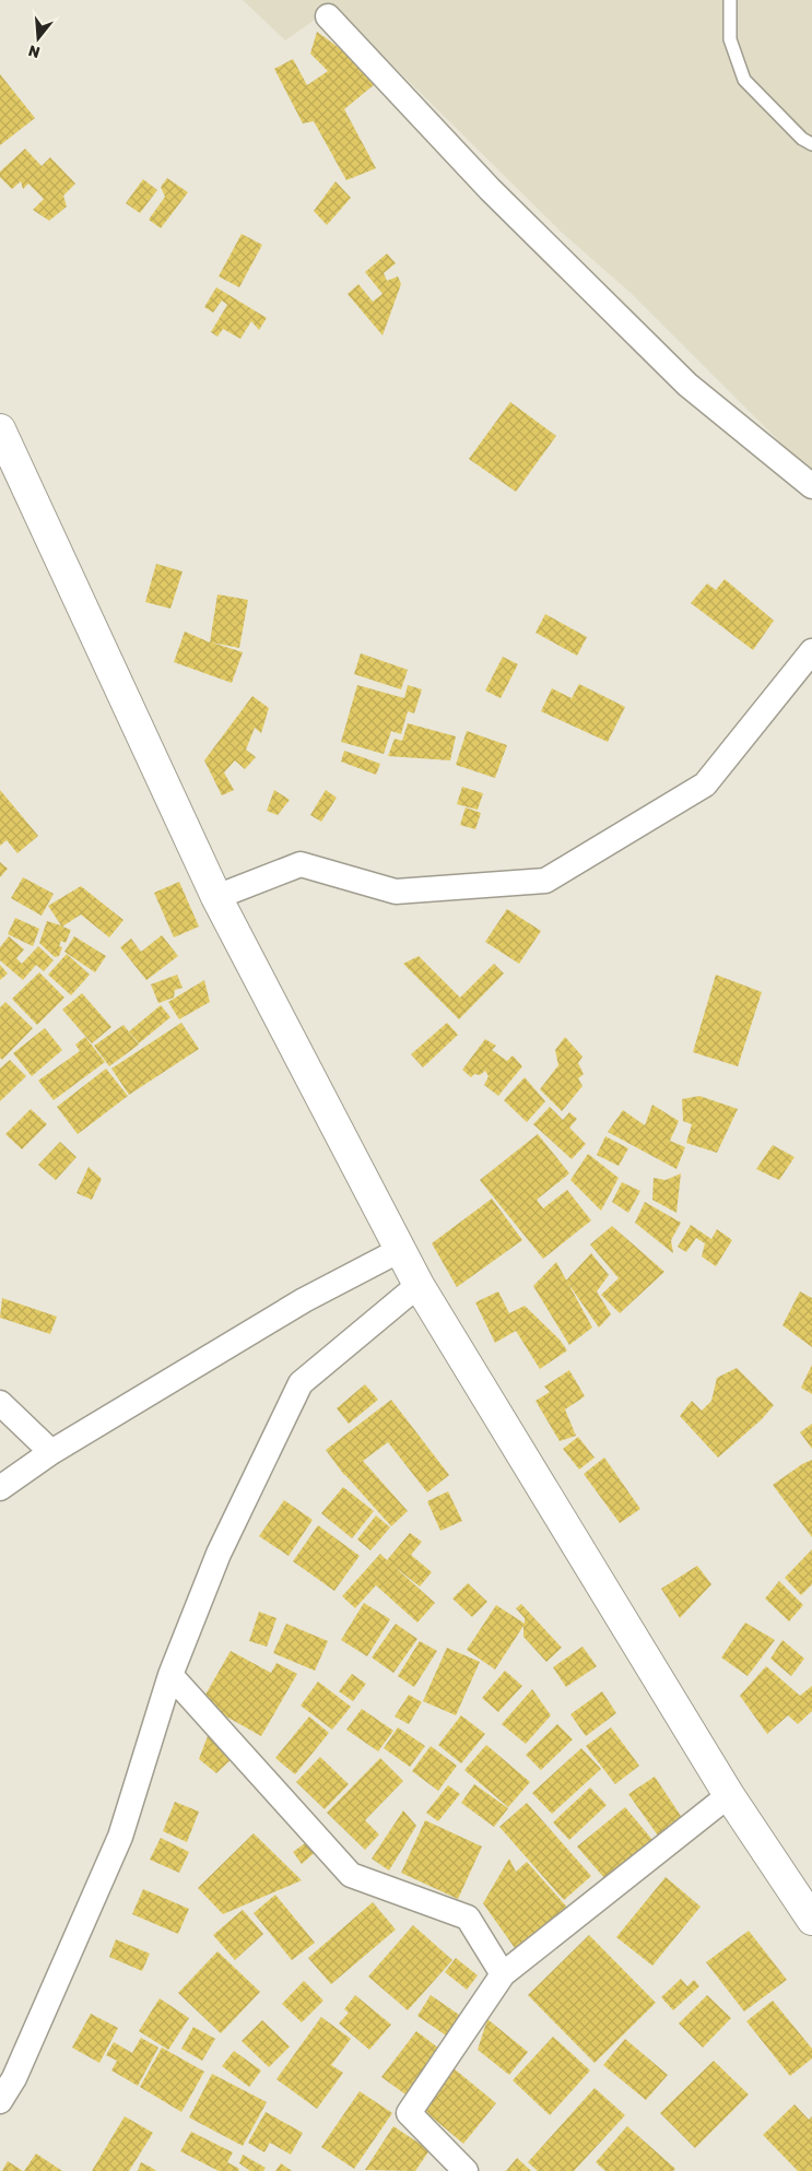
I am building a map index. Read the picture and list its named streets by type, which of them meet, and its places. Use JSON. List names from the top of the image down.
{
  "north": "bottom"
}
